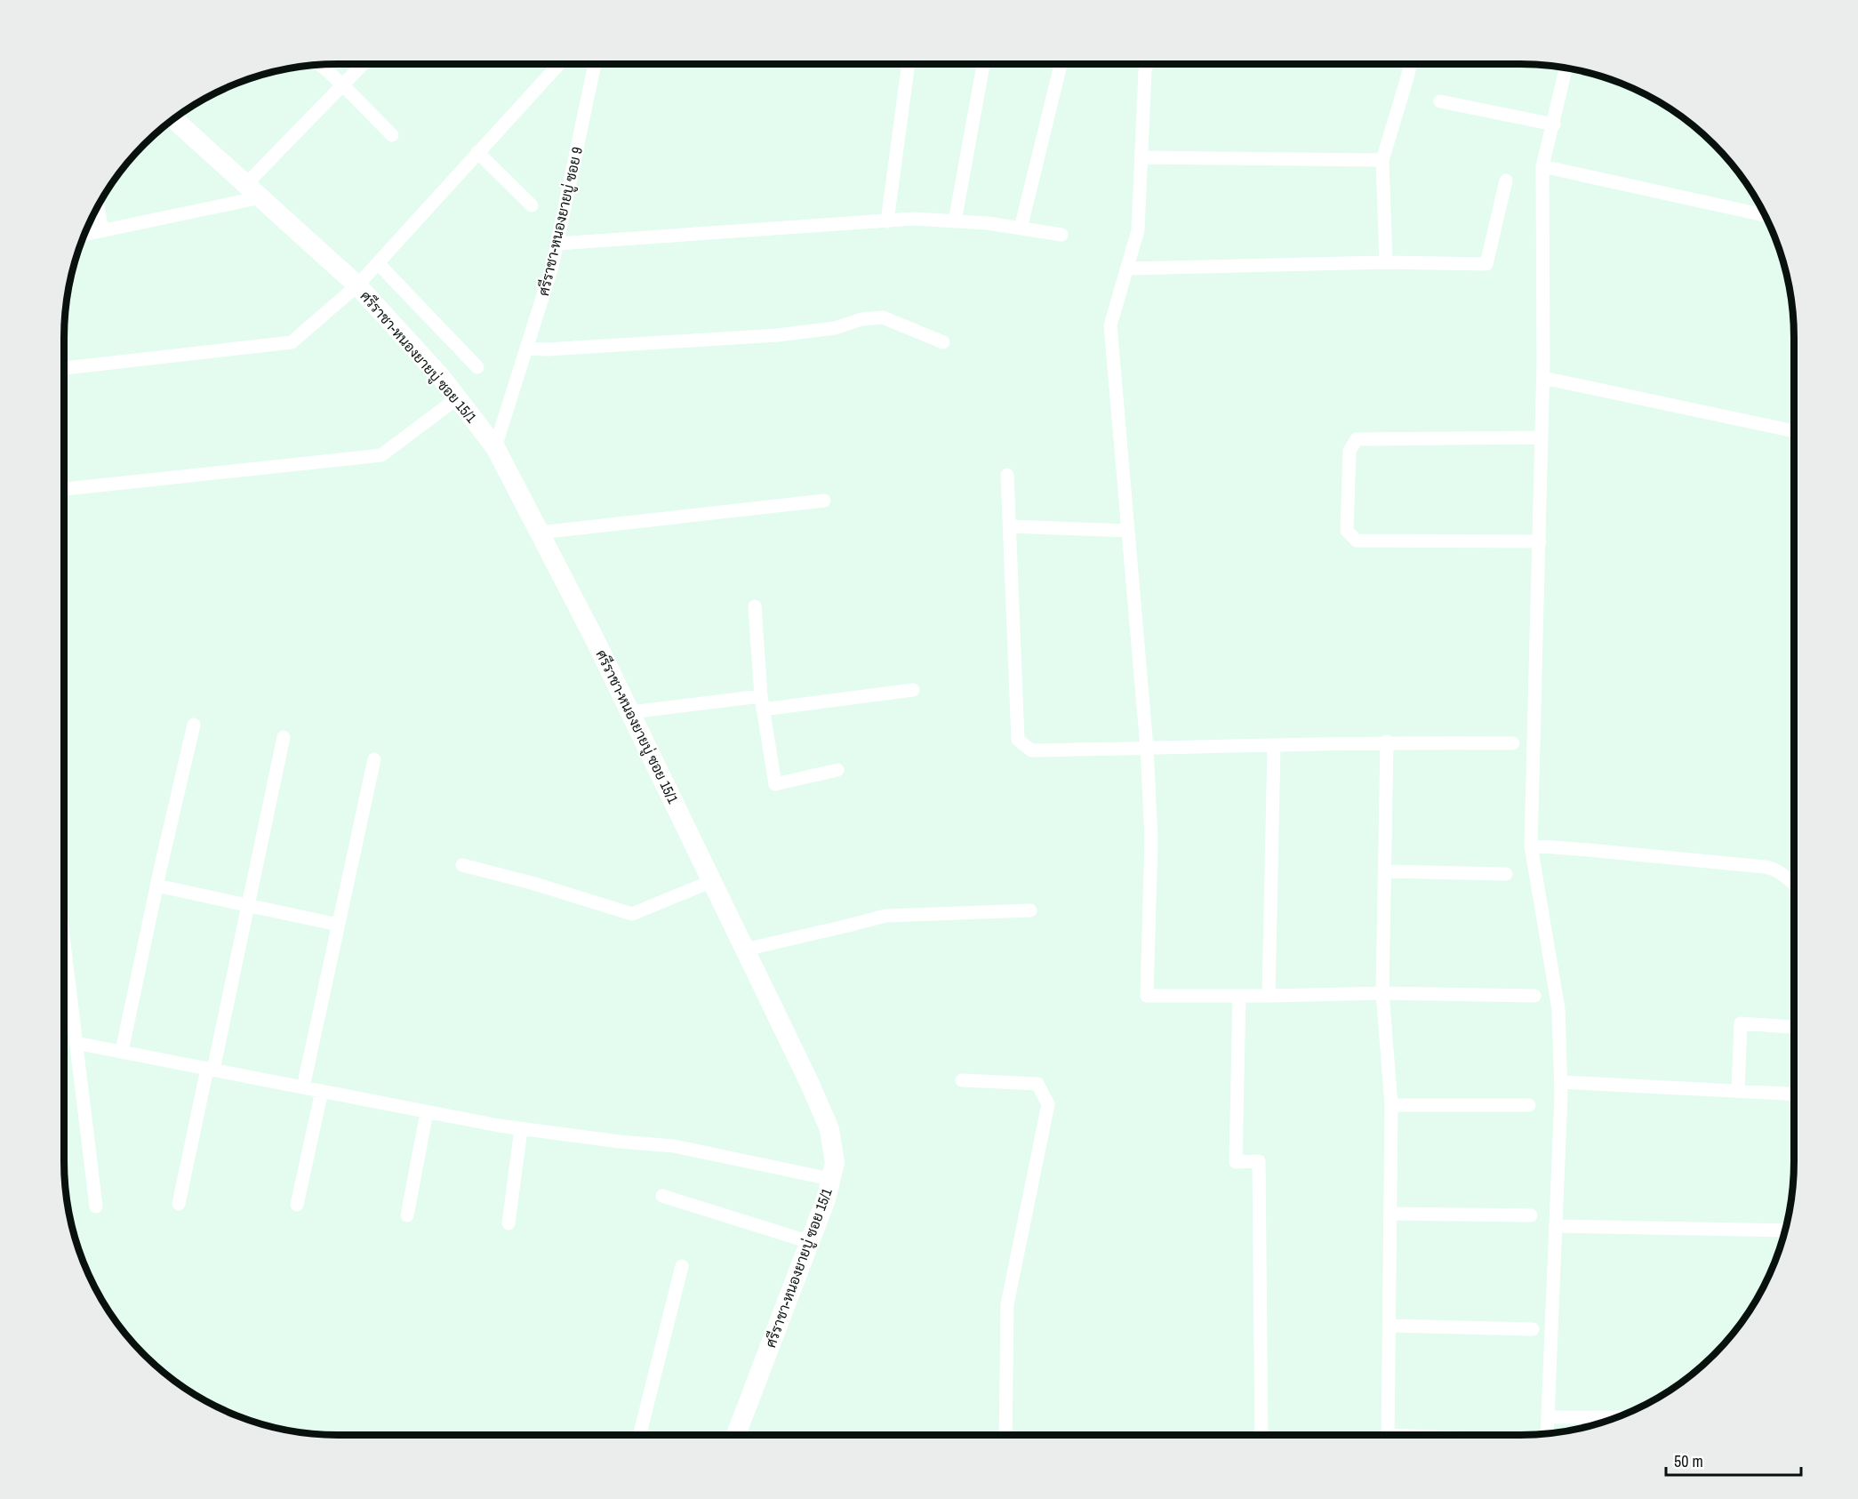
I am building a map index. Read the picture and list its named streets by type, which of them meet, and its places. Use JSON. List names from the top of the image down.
{
  "streets": {
    "street": ["ศรีราชา-หนองยายบู่ ซอย 9", "ศรีราชา-หนองยายบู่ ซอย 15/1"]
  },
  "crossings": [
    ["ศรีราชา-หนองยายบู่ ซอย 9", "ศรีราชา-หนองยายบู่ ซอย 15/1"]
  ],
  "scale_bar": "50 m"
}
